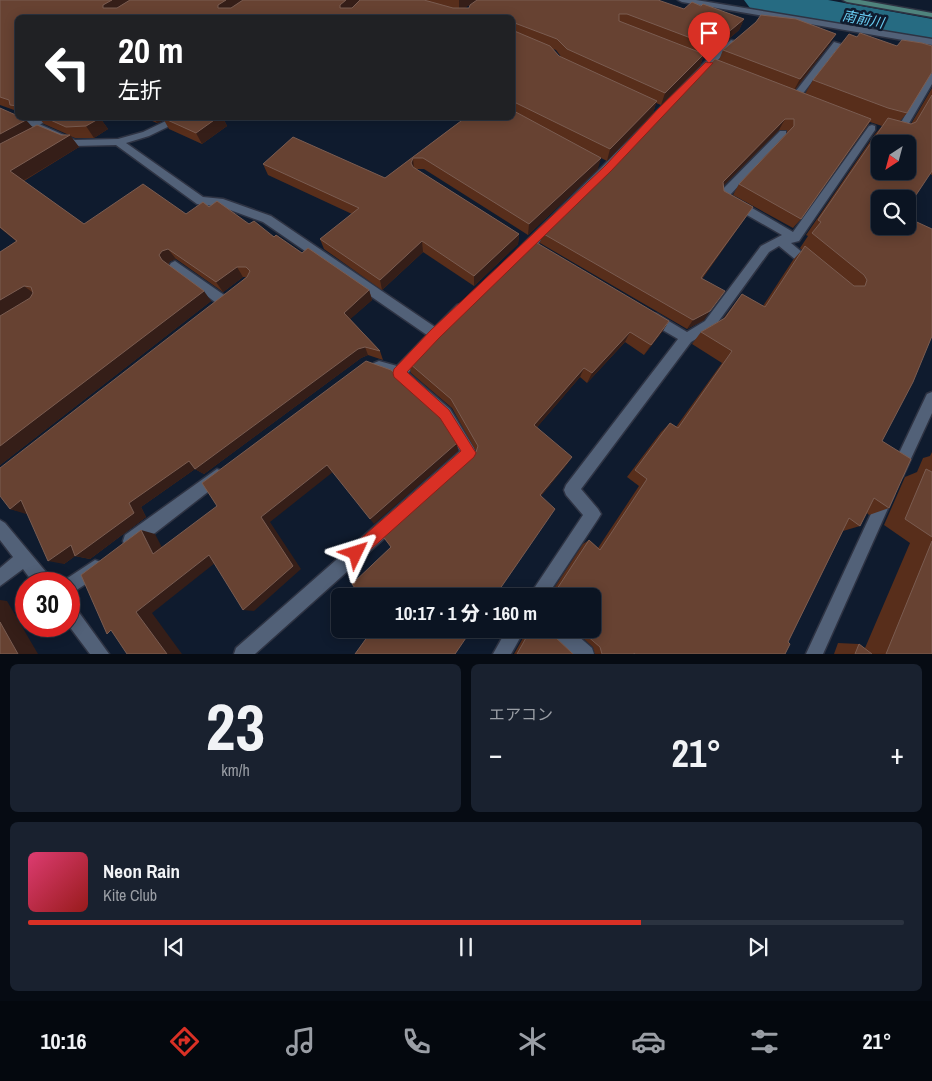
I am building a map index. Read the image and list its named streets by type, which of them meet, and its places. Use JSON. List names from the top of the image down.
{
  "water": ["南前川"],
  "north": "bottom left",
  "page": {
    "turn": ["20 m", "左折"],
    "limit": "30",
    "trip": "10:17 · 1 分 · 160 m",
    "tile": [
      ["23", "km/h"],
      "エアコン"
    ],
    "heat": ["−", "21°", "+"],
    "song": ["Neon Rain", "Kite Club"],
    "tabs": ["10:16", "21°"]
  }
}
